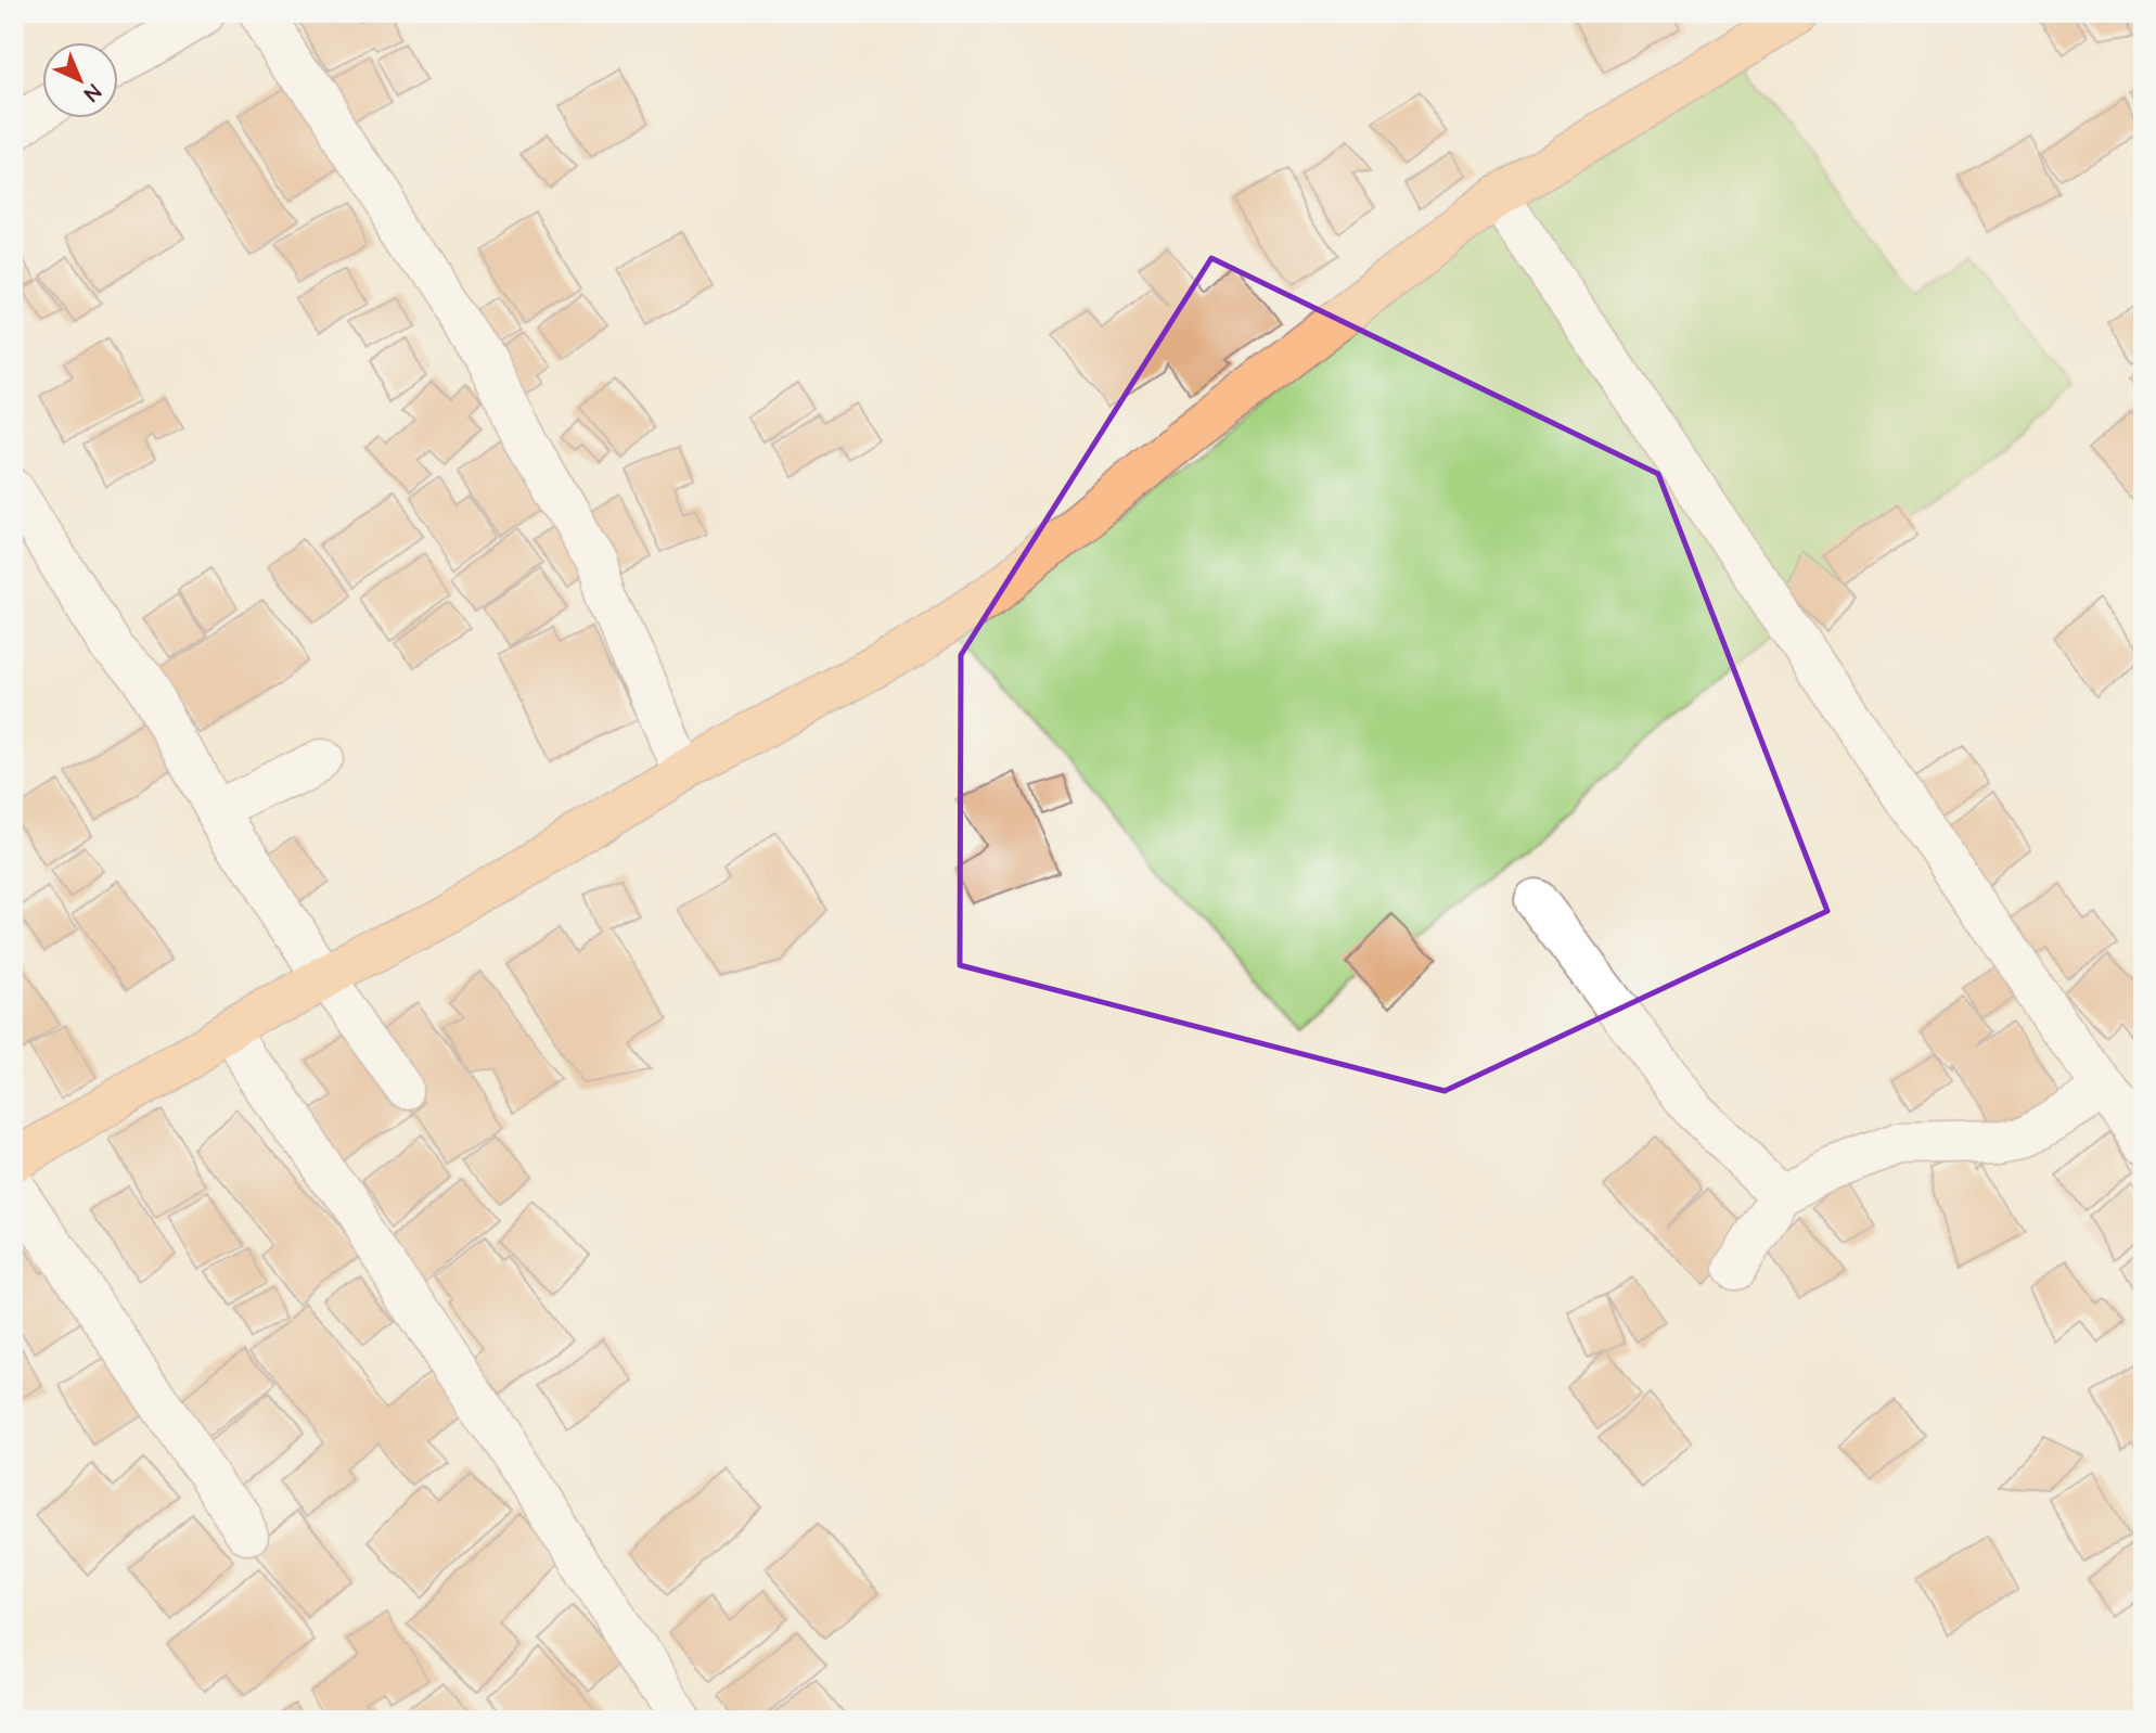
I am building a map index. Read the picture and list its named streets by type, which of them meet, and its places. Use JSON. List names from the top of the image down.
{
  "north": "bottom right"
}
